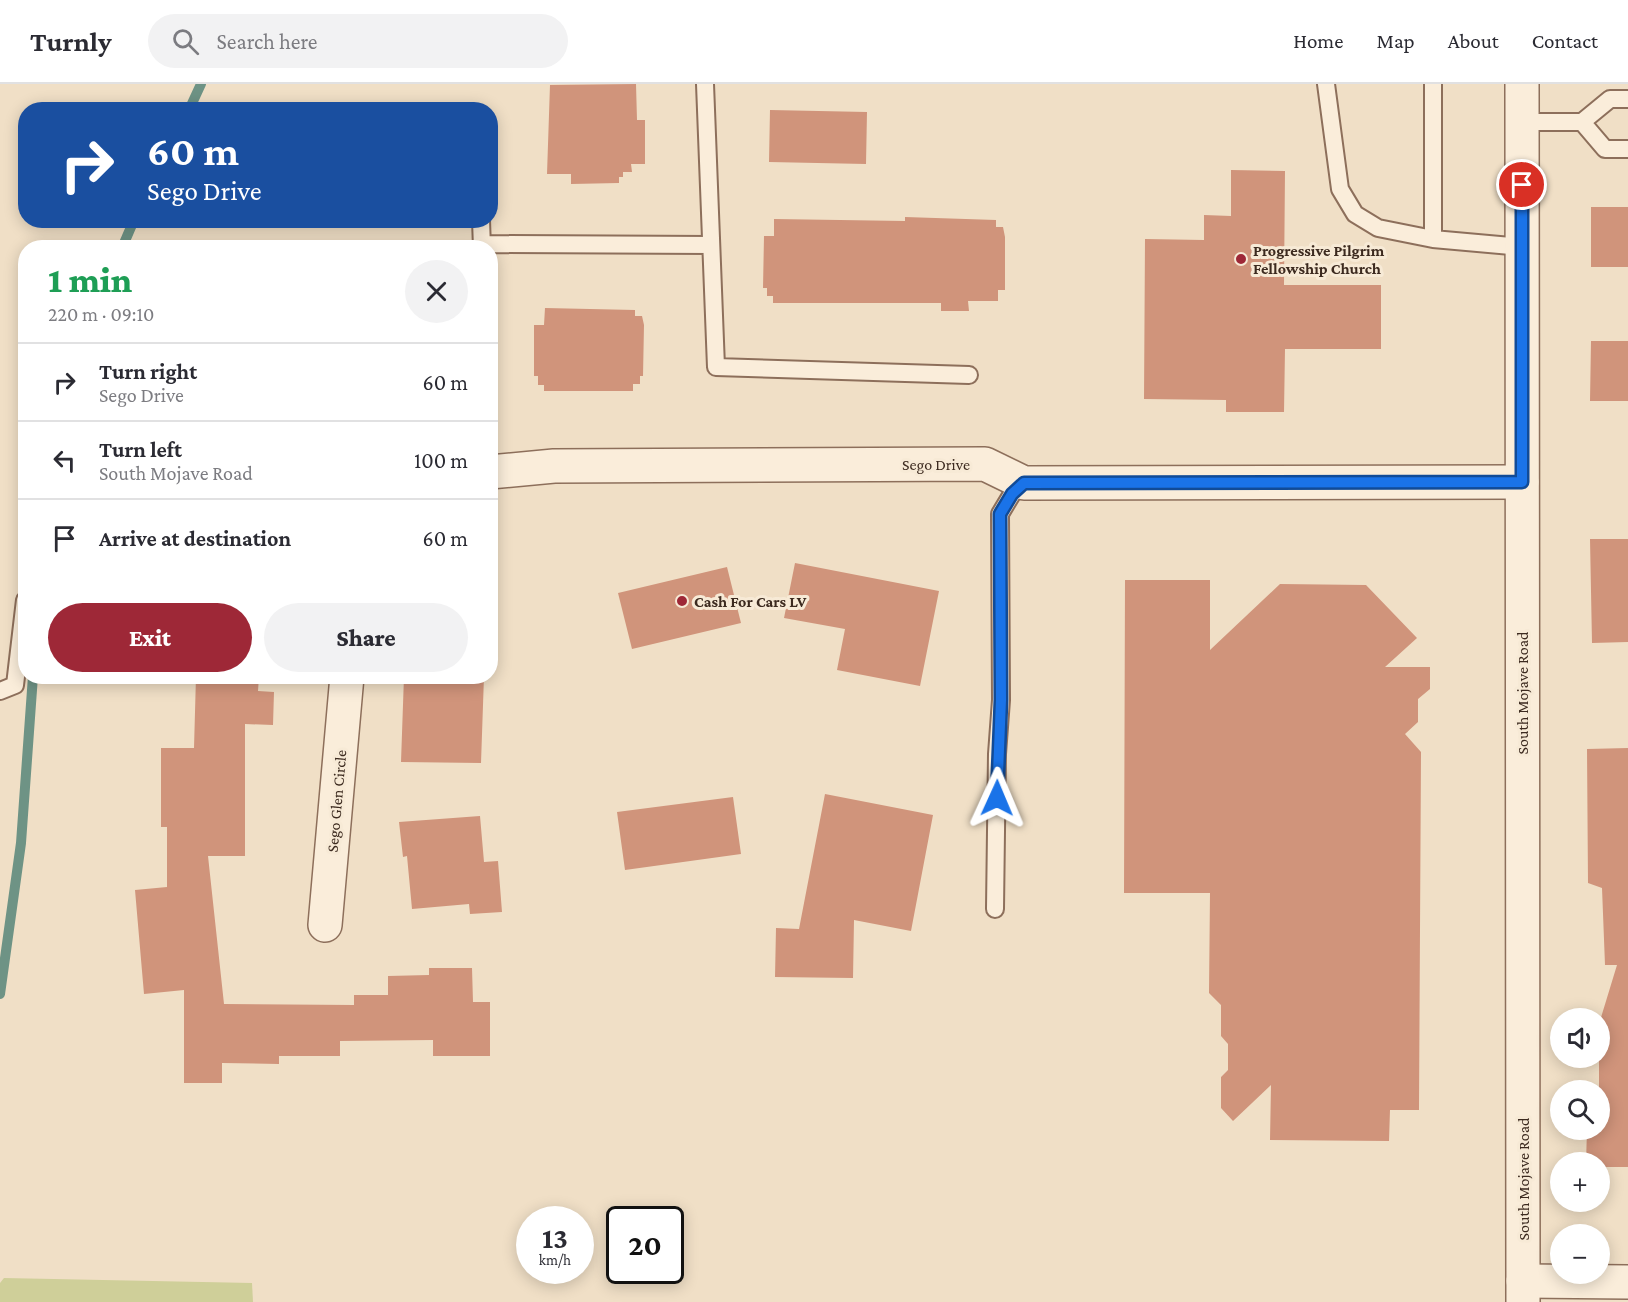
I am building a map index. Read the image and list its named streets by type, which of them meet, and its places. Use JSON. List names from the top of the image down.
{
  "streets": {
    "street": ["Sego Drive", "South Mojave Road", "Sego Glen Circle"]
  },
  "crossings": [
    ["Sego Drive", "South Mojave Road"]
  ],
  "places": ["Progressive Pilgrim Fellowship Church", "Cash For Cars LV"],
  "page": {
    "header": "Turnly",
    "search": "Search here",
    "nav": [
      "Home",
      "Map",
      "About",
      "Contact"
    ],
    "turn": ["60 m", "Sego Drive"],
    "heading": ["1 min", "220 m · 09:10"],
    "list": [
      {
        "name": "Turn right",
        "note": "Sego Drive",
        "value": "60 m"
      },
      {
        "name": "Turn left",
        "note": "South Mojave Road",
        "value": "100 m"
      },
      {
        "name": "Arrive at destination",
        "value": "60 m"
      }
    ],
    "buttons": ["Exit", "Share"],
    "map_buttons": ["+", "−"],
    "speed": "13 km/h",
    "limit": "20"
  }
}
